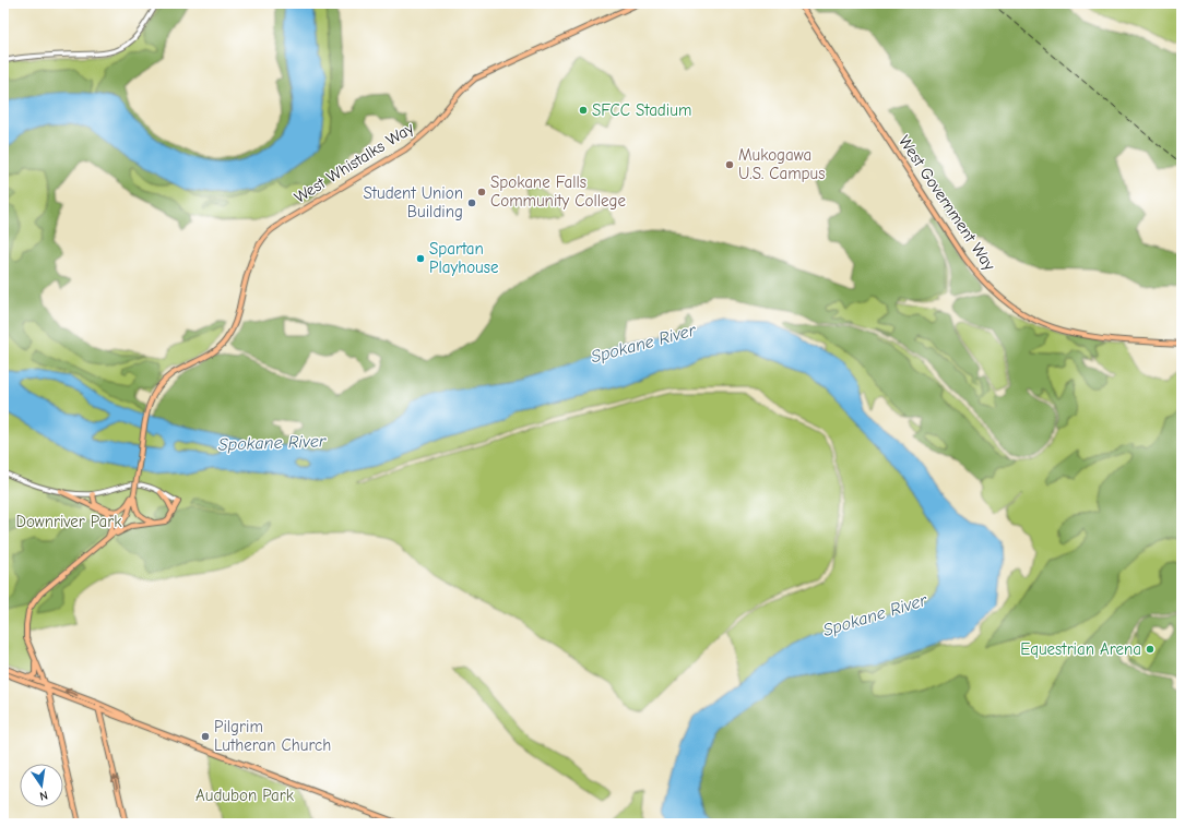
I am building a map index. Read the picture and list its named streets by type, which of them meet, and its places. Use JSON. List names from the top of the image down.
{
  "streets": {
    "main road": ["West Whistalks Way", "West Government Way"]
  },
  "water": ["Spokane River"],
  "parks": ["Downriver Park", "Audubon Park"],
  "places": [
    "SFCC Stadium",
    "Mukogawa U.S. Campus",
    "Spokane Falls Community College",
    "Student Union Building",
    "Spartan Playhouse",
    "Equestrian Arena",
    "Pilgrim Lutheran Church"
  ],
  "north": "bottom"
}
